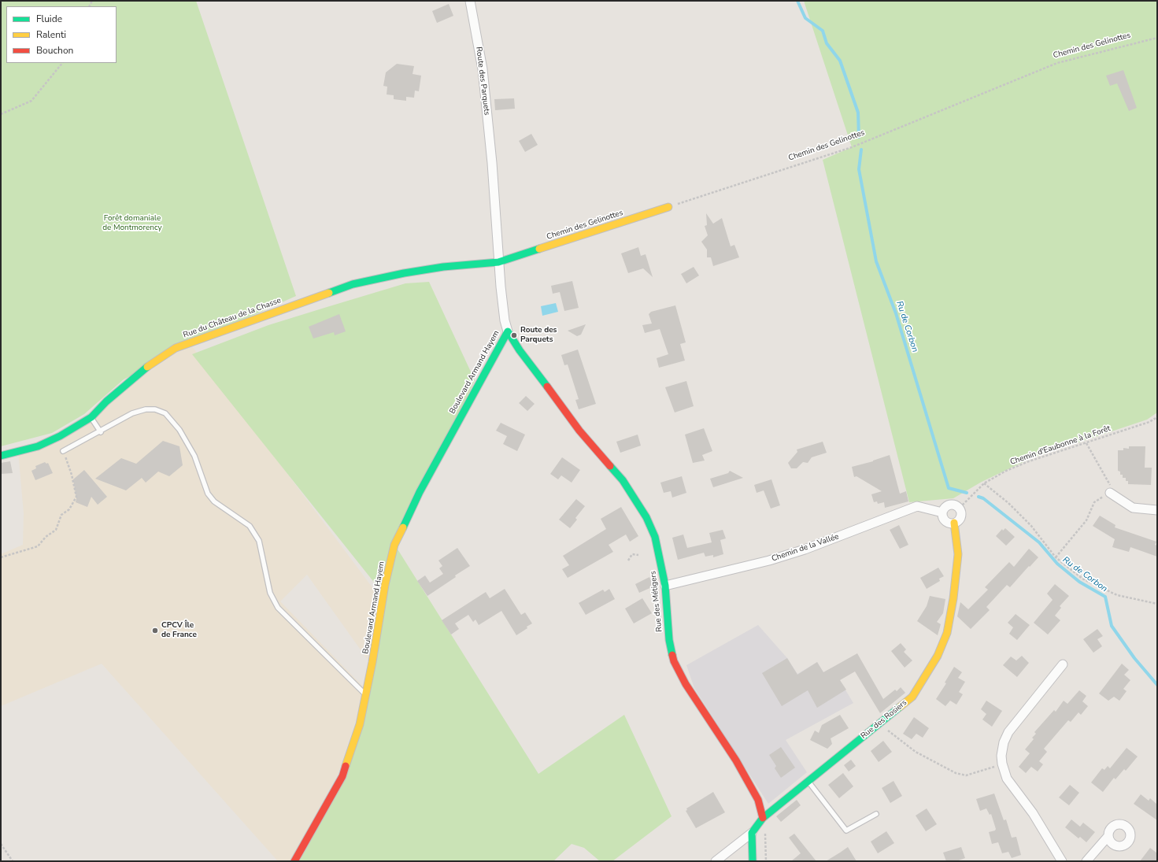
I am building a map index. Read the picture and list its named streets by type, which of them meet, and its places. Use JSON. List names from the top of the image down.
{
  "streets": {
    "main road": [
      "Chemin des Gelinottes",
      "Rue du Château de la Chasse",
      "Boulevard Armand Hayem",
      "Rue des Métigers",
      "Rue des Rosiers"
    ],
    "street": ["Route des Parquets", "Chemin de la Vallée"],
    "path": ["Chemin d'Eaubonne à la Forêt"]
  },
  "crossings": [
    ["Chemin des Gelinottes", "Route des Parquets"],
    ["Chemin des Gelinottes", "Rue du Château de la Chasse"],
    ["Route des Parquets", "Rue du Château de la Chasse"],
    ["Route des Parquets", "Boulevard Armand Hayem"],
    ["Route des Parquets", "Rue des Métigers"],
    ["Boulevard Armand Hayem", "Rue des Métigers"],
    ["Chemin d'Eaubonne à la Forêt", "Chemin de la Vallée"],
    ["Chemin d'Eaubonne à la Forêt", "Rue des Rosiers"],
    ["Chemin de la Vallée", "Rue des Métigers"],
    ["Chemin de la Vallée", "Rue des Rosiers"],
    ["Rue des Métigers", "Rue des Rosiers"]
  ],
  "water": ["Ru de Corbon"],
  "parks": ["Forêt domaniale de Montmorency"],
  "places": ["Route des Parquets", "CPCV Île de France"],
  "legend": ["Fluide", "Ralenti", "Bouchon"]
}
